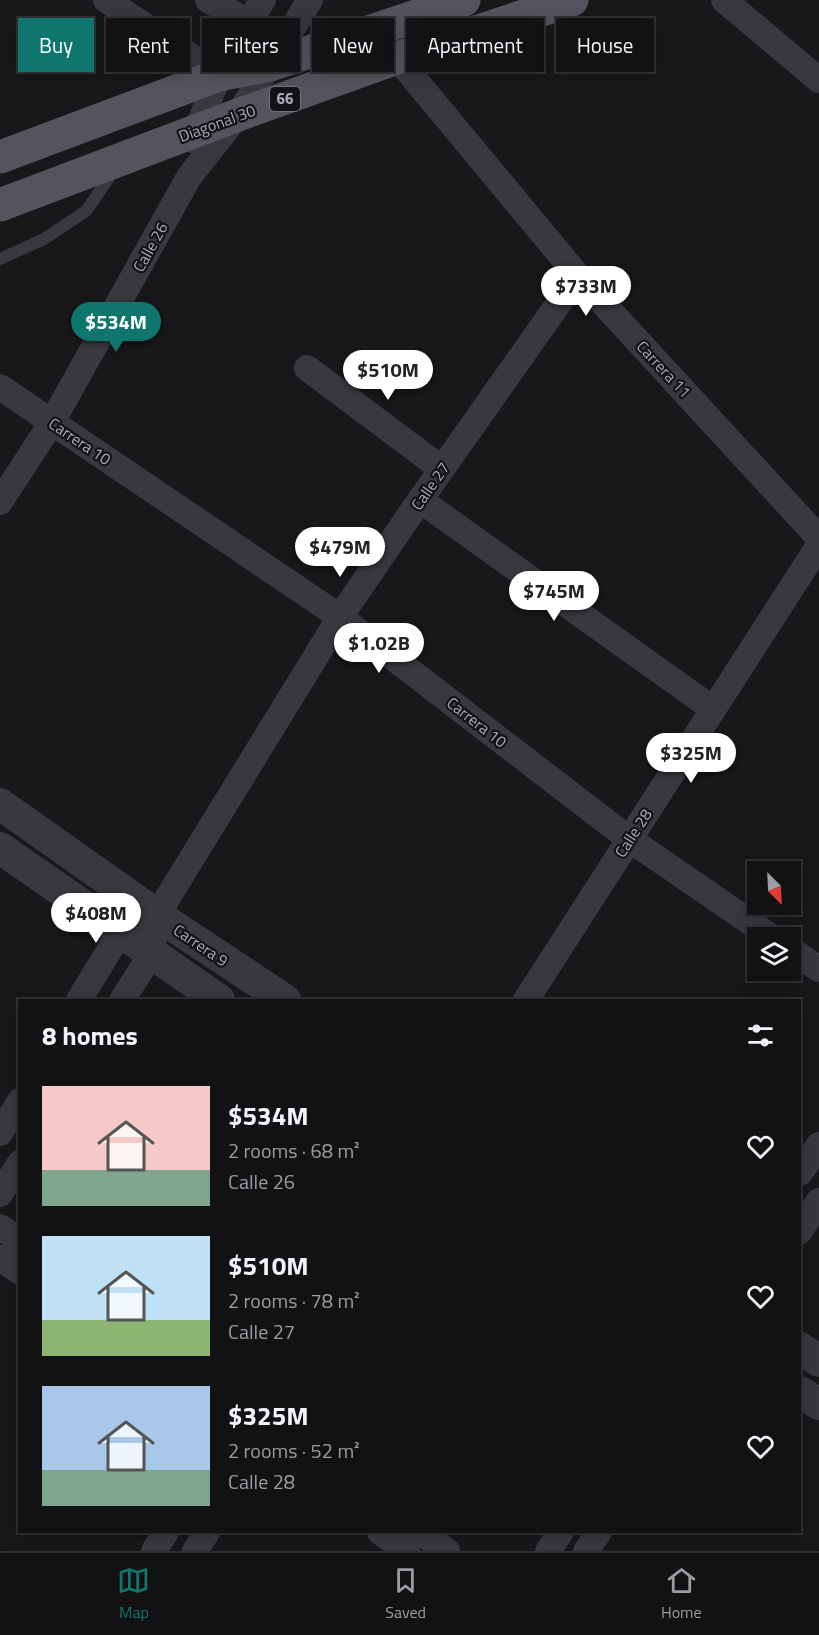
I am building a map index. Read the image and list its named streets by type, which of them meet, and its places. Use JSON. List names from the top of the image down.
{
  "streets": {
    "main road": ["66", "Diagonal 30"],
    "street": [
      "Calle 26",
      "Carrera 11",
      "Carrera 10",
      "Calle 27",
      "Calle 28",
      "Carrera 9"
    ]
  },
  "crossings": [
    ["66", "Calle 26"],
    ["Diagonal 30", "Calle 26"],
    ["Diagonal 30", "Carrera 11"],
    ["Calle 26", "Carrera 10"],
    ["Carrera 11", "Calle 27"],
    ["Carrera 10", "Calle 27"],
    ["Carrera 10", "Calle 28"],
    ["Calle 27", "Carrera 9"]
  ],
  "north": "bottom right",
  "page": {
    "chip": [
      "Buy",
      "Rent",
      "Filters",
      "New",
      "Apartment",
      "House"
    ],
    "price": [
      "$733M",
      "$534M",
      "$510M",
      "$479M",
      "$745M",
      "$1.02B",
      "$325M",
      "$408M"
    ],
    "heading": "8 homes",
    "list": [
      {
        "name": "$534M",
        "note": "2 rooms · 68 m² · Calle 26"
      },
      {
        "name": "$510M",
        "note": "2 rooms · 78 m² · Calle 27"
      },
      {
        "name": "$325M",
        "note": "2 rooms · 52 m² · Calle 28"
      }
    ],
    "tabs": ["Map", "Saved", "Home"]
  }
}
